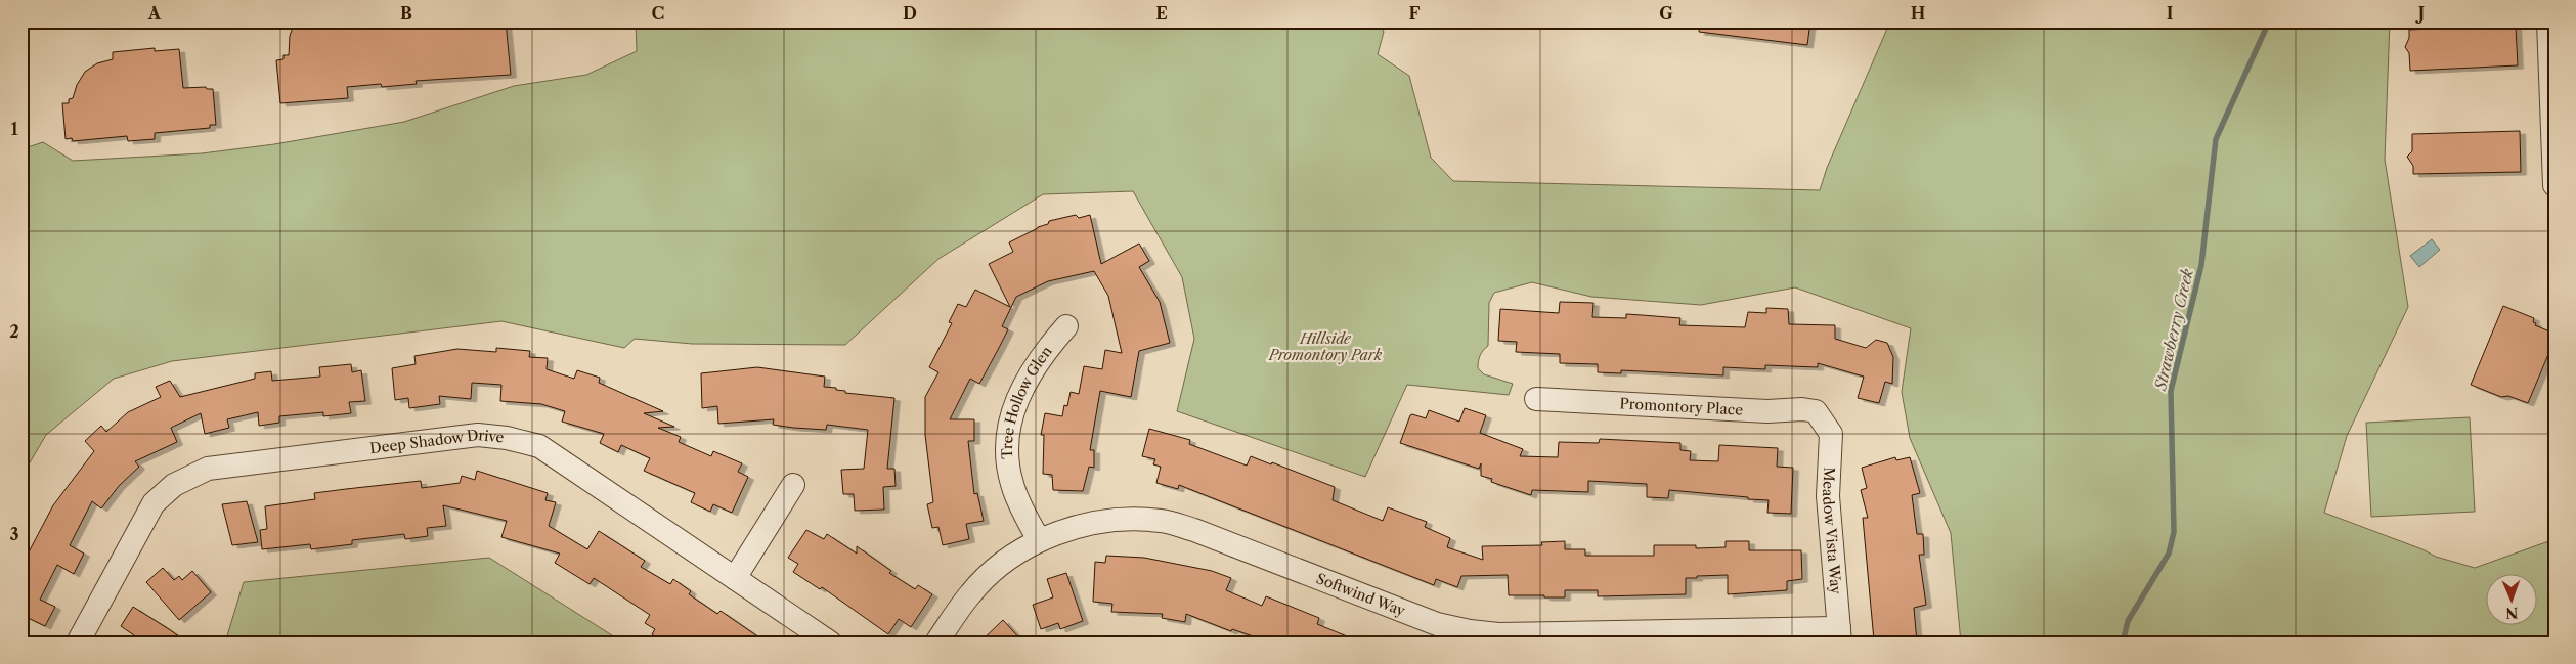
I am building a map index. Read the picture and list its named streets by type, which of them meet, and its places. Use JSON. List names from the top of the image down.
{
  "streets": {
    "street": [
      "Tree Hollow Glen",
      "Promontory Place",
      "Deep Shadow Drive",
      "Meadow Vista Way",
      "Softwind Way"
    ]
  },
  "crossings": [
    ["Tree Hollow Glen", "Softwind Way"],
    ["Promontory Place", "Meadow Vista Way"],
    ["Meadow Vista Way", "Softwind Way"]
  ],
  "water": ["Strawberry Creek"],
  "parks": ["Hillside Promontory Park"],
  "north": "bottom",
  "grid": {
    "columns": [
      "A",
      "B",
      "C",
      "D",
      "E",
      "F",
      "G",
      "H",
      "I",
      "J"
    ],
    "rows": ["1", "2", "3"]
  }
}
